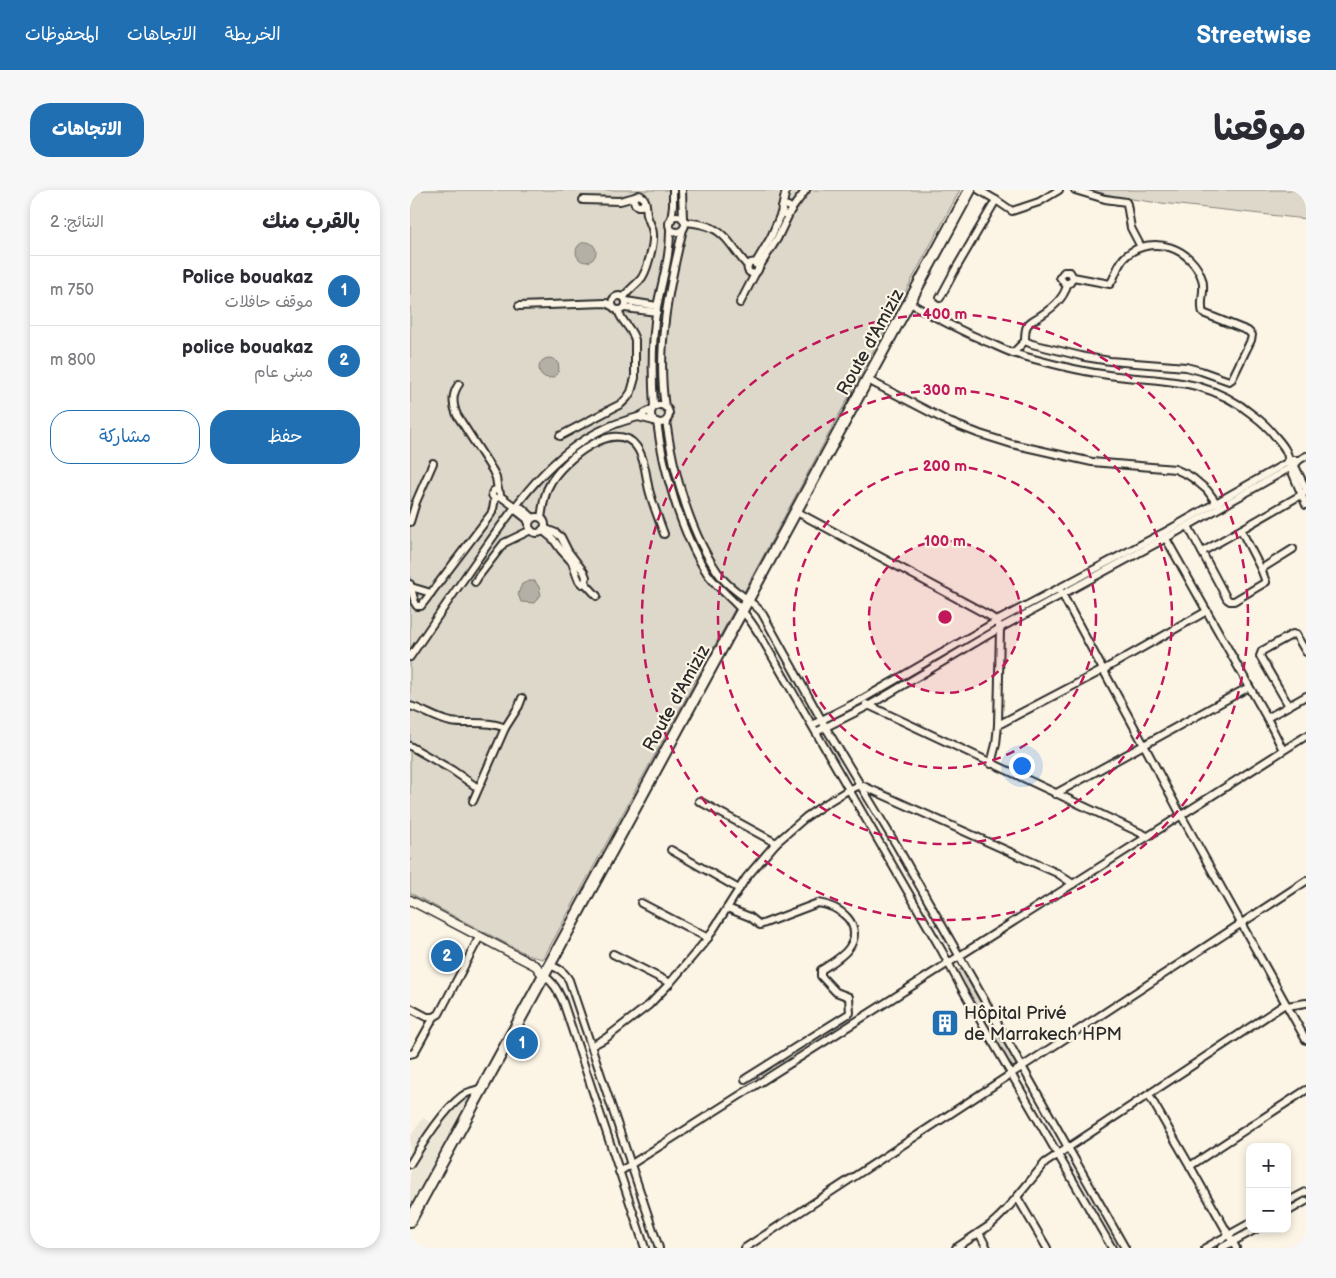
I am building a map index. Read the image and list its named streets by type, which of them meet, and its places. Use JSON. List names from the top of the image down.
{
  "streets": {
    "main road": ["Route d'Amiziz"]
  },
  "places": {
    "building": ["Hôpital Privé de Marrakech HPM"]
  },
  "page": {
    "header": "Streetwise",
    "nav": ["الخريطة", "الاتجاهات", "المحفوظات"],
    "title": "موقعنا",
    "buttons": [
      "الاتجاهات",
      ["حفظ", "مشاركة"]
    ],
    "heading": ["بالقرب منك", "النتائج: 2"],
    "list": [
      {
        "mark": "1",
        "name": "Police bouakaz",
        "note": "موقف حافلات",
        "value": "750 m"
      },
      {
        "mark": "2",
        "name": "police bouakaz",
        "note": "مبنى عام",
        "value": "800 m"
      }
    ],
    "pins": ["2", "1"],
    "map_buttons": ["+", "−"]
  },
  "rings": [
    "400 m",
    "300 m",
    "200 m",
    "100 m"
  ]
}
